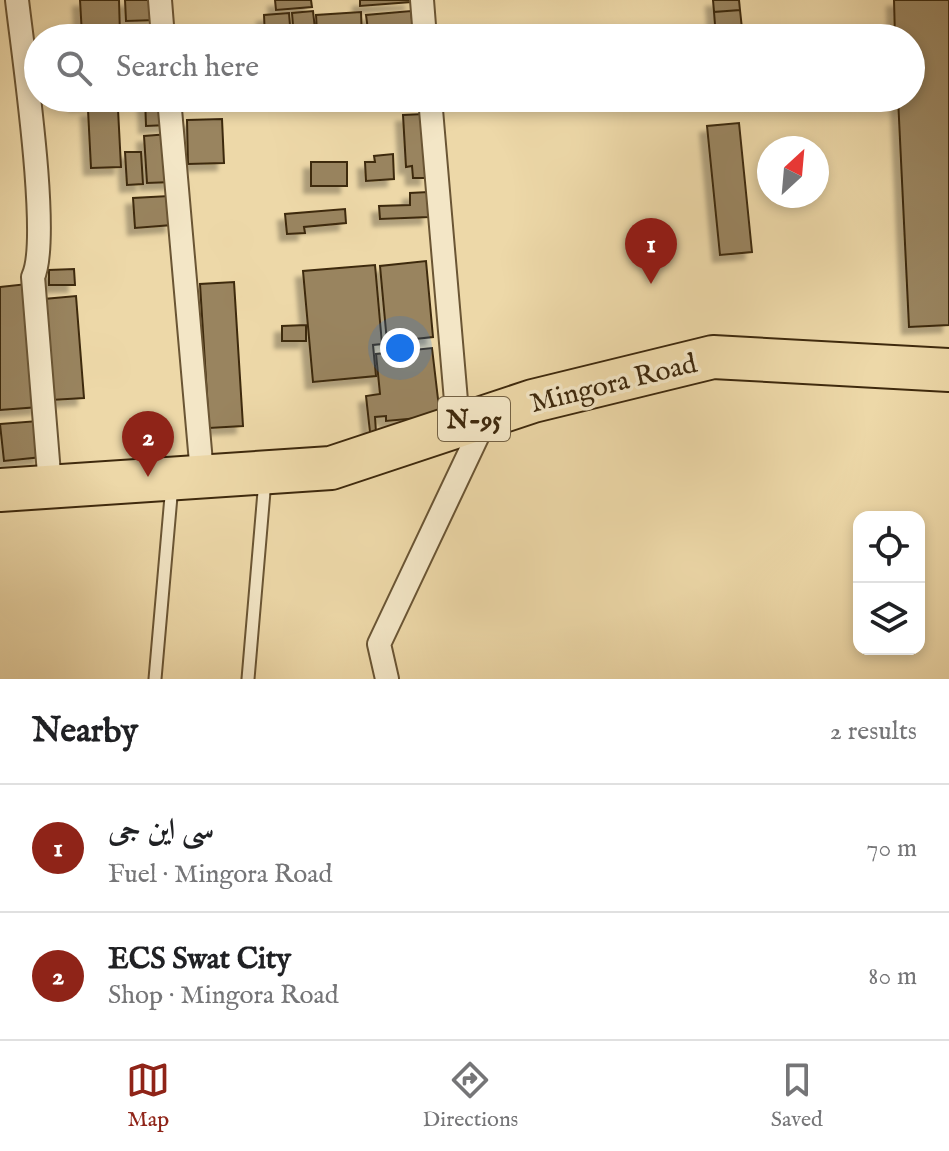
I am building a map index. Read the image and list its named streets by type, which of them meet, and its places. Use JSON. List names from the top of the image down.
{
  "streets": {
    "highway": ["Mingora Road", "N-95"]
  },
  "north": "top right",
  "page": {
    "search": "Search here",
    "pins": ["1", "2"],
    "heading": ["Nearby", "2 results"],
    "list": [
      {
        "mark": "1",
        "name": "سی این جی",
        "note": "Fuel · Mingora Road",
        "value": "70 m"
      },
      {
        "mark": "2",
        "name": "ECS Swat City",
        "note": "Shop · Mingora Road",
        "value": "80 m"
      }
    ],
    "nav": ["Map", "Directions", "Saved"]
  }
}
